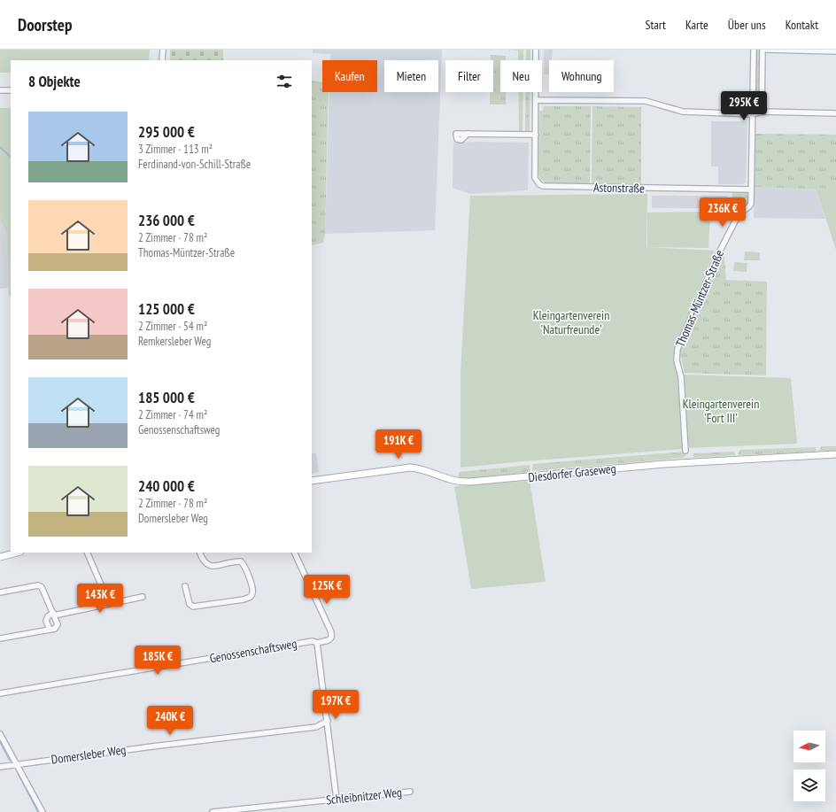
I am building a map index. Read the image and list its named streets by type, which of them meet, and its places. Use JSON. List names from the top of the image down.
{
  "streets": {
    "main road": ["Diesdorfer Graseweg"],
    "street": [
      "Astonstraße",
      "Thomas-Müntzer-Straße",
      "Genossenschaftsweg",
      "Domersleber Weg",
      "Schleibnitzer Weg"
    ]
  },
  "crossings": [
    ["Astonstraße", "Thomas-Müntzer-Straße"]
  ],
  "parks": ["Kleingartenverein 'Naturfreunde'", "Kleingartenverein 'Fort III'"],
  "north": "left",
  "page": {
    "header": "Doorstep",
    "nav": [
      "Start",
      "Karte",
      "Über uns",
      "Kontakt"
    ],
    "chip": [
      "Kaufen",
      "Mieten",
      "Filter",
      "Neu",
      "Wohnung"
    ],
    "heading": "8 Objekte",
    "price": [
      "295K €",
      "236K €",
      "191K €",
      "125K €",
      "143K €",
      "185K €",
      "197K €",
      "240K €"
    ],
    "list": [
      {
        "name": "295 000 €",
        "note": "3 Zimmer · 113 m² · Ferdinand-von-Schill-Straße"
      },
      {
        "name": "236 000 €",
        "note": "2 Zimmer · 78 m² · Thomas-Müntzer-Straße"
      },
      {
        "name": "125 000 €",
        "note": "2 Zimmer · 54 m² · Remkersleber Weg"
      },
      {
        "name": "185 000 €",
        "note": "2 Zimmer · 74 m² · Genossenschaftsweg"
      },
      {
        "name": "240 000 €",
        "note": "2 Zimmer · 78 m² · Domersleber Weg"
      }
    ]
  }
}
